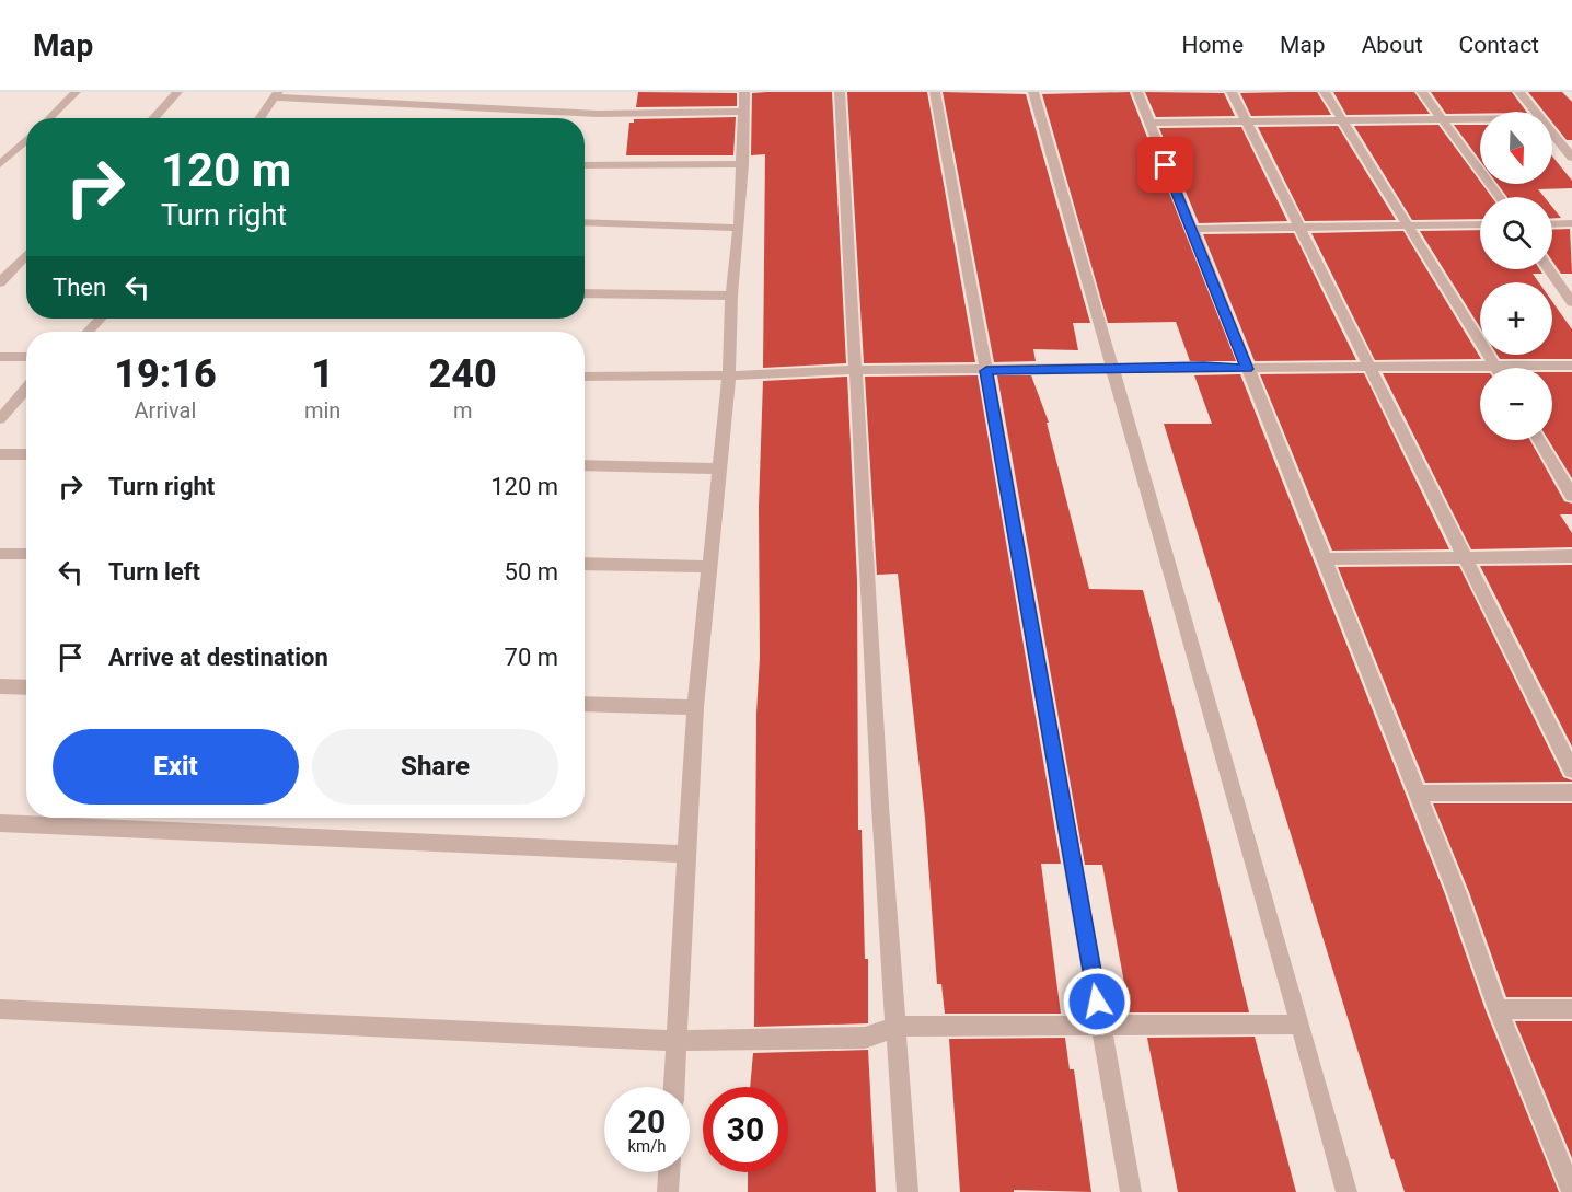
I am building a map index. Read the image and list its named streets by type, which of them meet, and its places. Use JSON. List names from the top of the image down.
{
  "north": "bottom",
  "page": {
    "header": "Map",
    "nav": [
      "Home",
      "Map",
      "About",
      "Contact"
    ],
    "map_buttons": ["+", "−"],
    "turn": ["120 m", "Turn right"],
    "then": "Then",
    "eta": [
      "19:16",
      "Arrival",
      "1",
      "min",
      "240",
      "m"
    ],
    "list": [
      {
        "name": "Turn right",
        "value": "120 m"
      },
      {
        "name": "Turn left",
        "value": "50 m"
      },
      {
        "name": "Arrive at destination",
        "value": "70 m"
      }
    ],
    "buttons": ["Exit", "Share"],
    "speed": "20 km/h",
    "limit": "30"
  }
}
